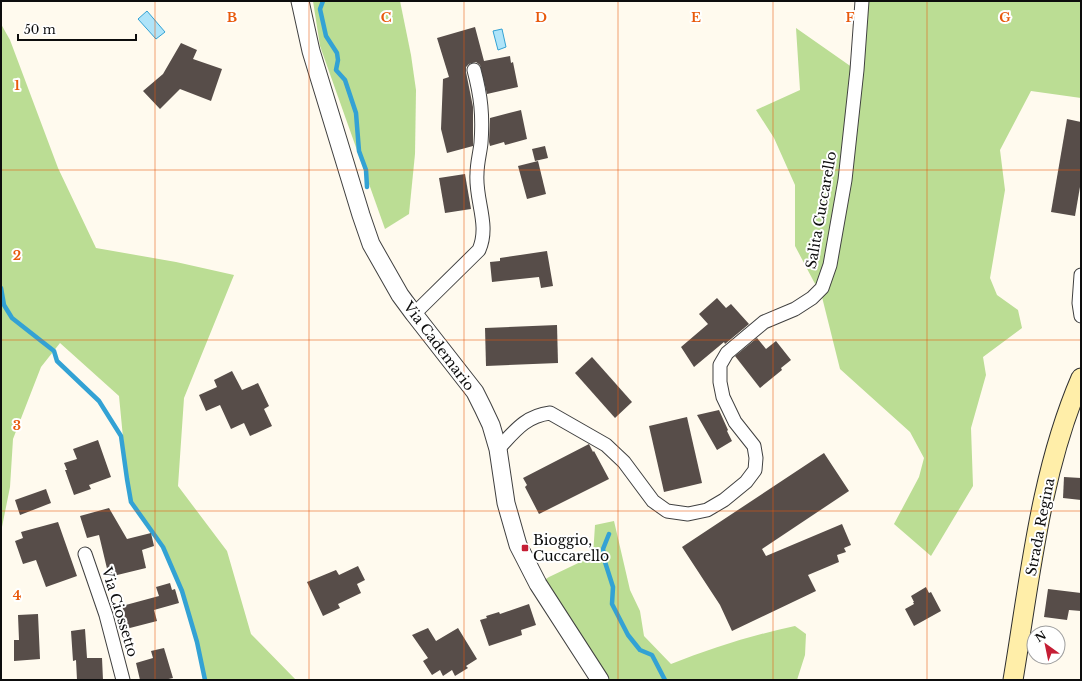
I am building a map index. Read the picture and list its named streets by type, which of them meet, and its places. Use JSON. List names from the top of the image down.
{
  "streets": {
    "main road": ["Strada Regina"],
    "street": ["Salita Cuccarello", "Via Cademario", "Via Ciossetto"]
  },
  "crossings": [
    ["Salita Cuccarello", "Via Cademario"]
  ],
  "places": {
    "transit": ["Bioggio, Cuccarello"]
  },
  "scale_bar": "50 m",
  "north": "top left",
  "grid": {
    "columns": [
      "B",
      "C",
      "D",
      "E",
      "F",
      "G"
    ],
    "rows": [
      "1",
      "2",
      "3",
      "4"
    ]
  }
}
